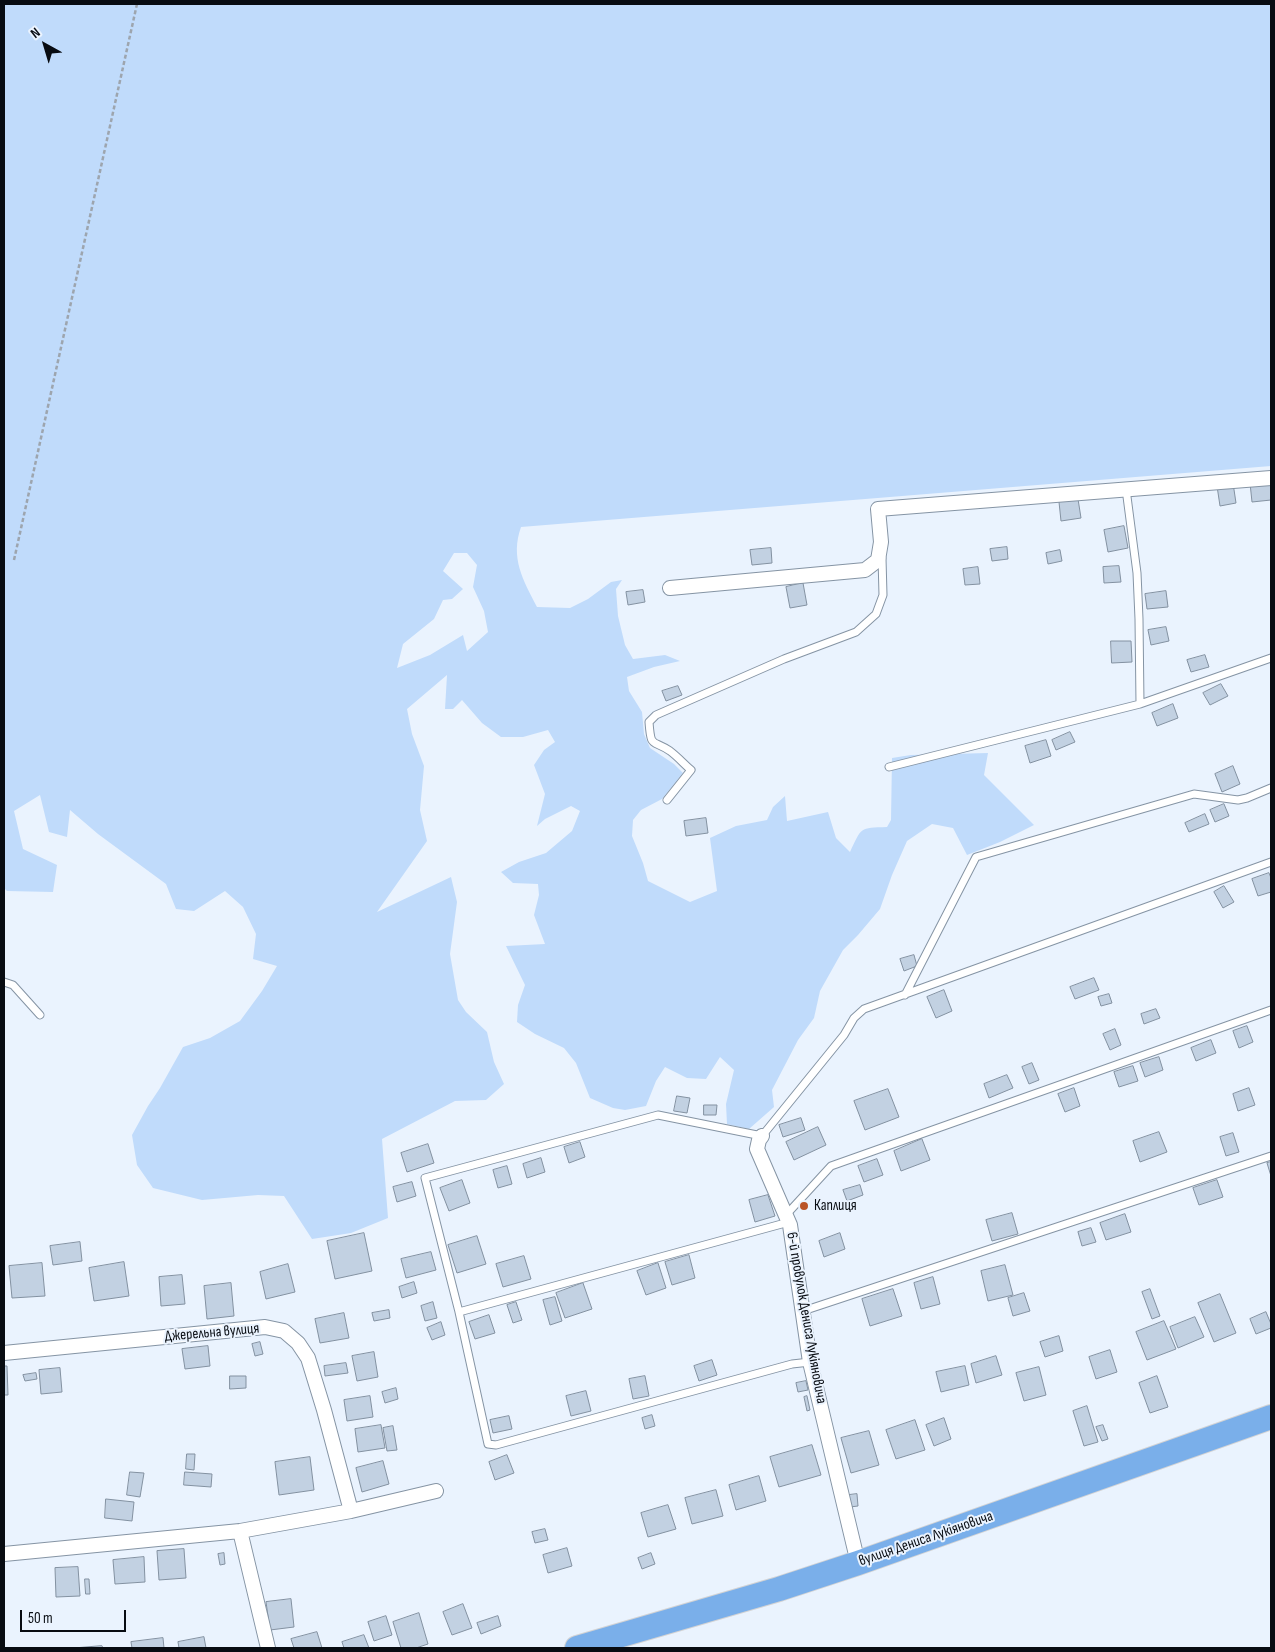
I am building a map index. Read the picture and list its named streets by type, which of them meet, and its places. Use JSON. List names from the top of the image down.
{
  "streets": {
    "highway": ["вулиця Дениса Лукіяновича"],
    "street": ["6-й провулок Дениса Лукіяновича", "Джерельна вулиця"]
  },
  "crossings": [
    ["6-й провулок Дениса Лукіяновича", "вулиця Дениса Лукіяновича"]
  ],
  "places": ["Каплиця"],
  "scale_bar": "50 m",
  "north": "top left"
}
